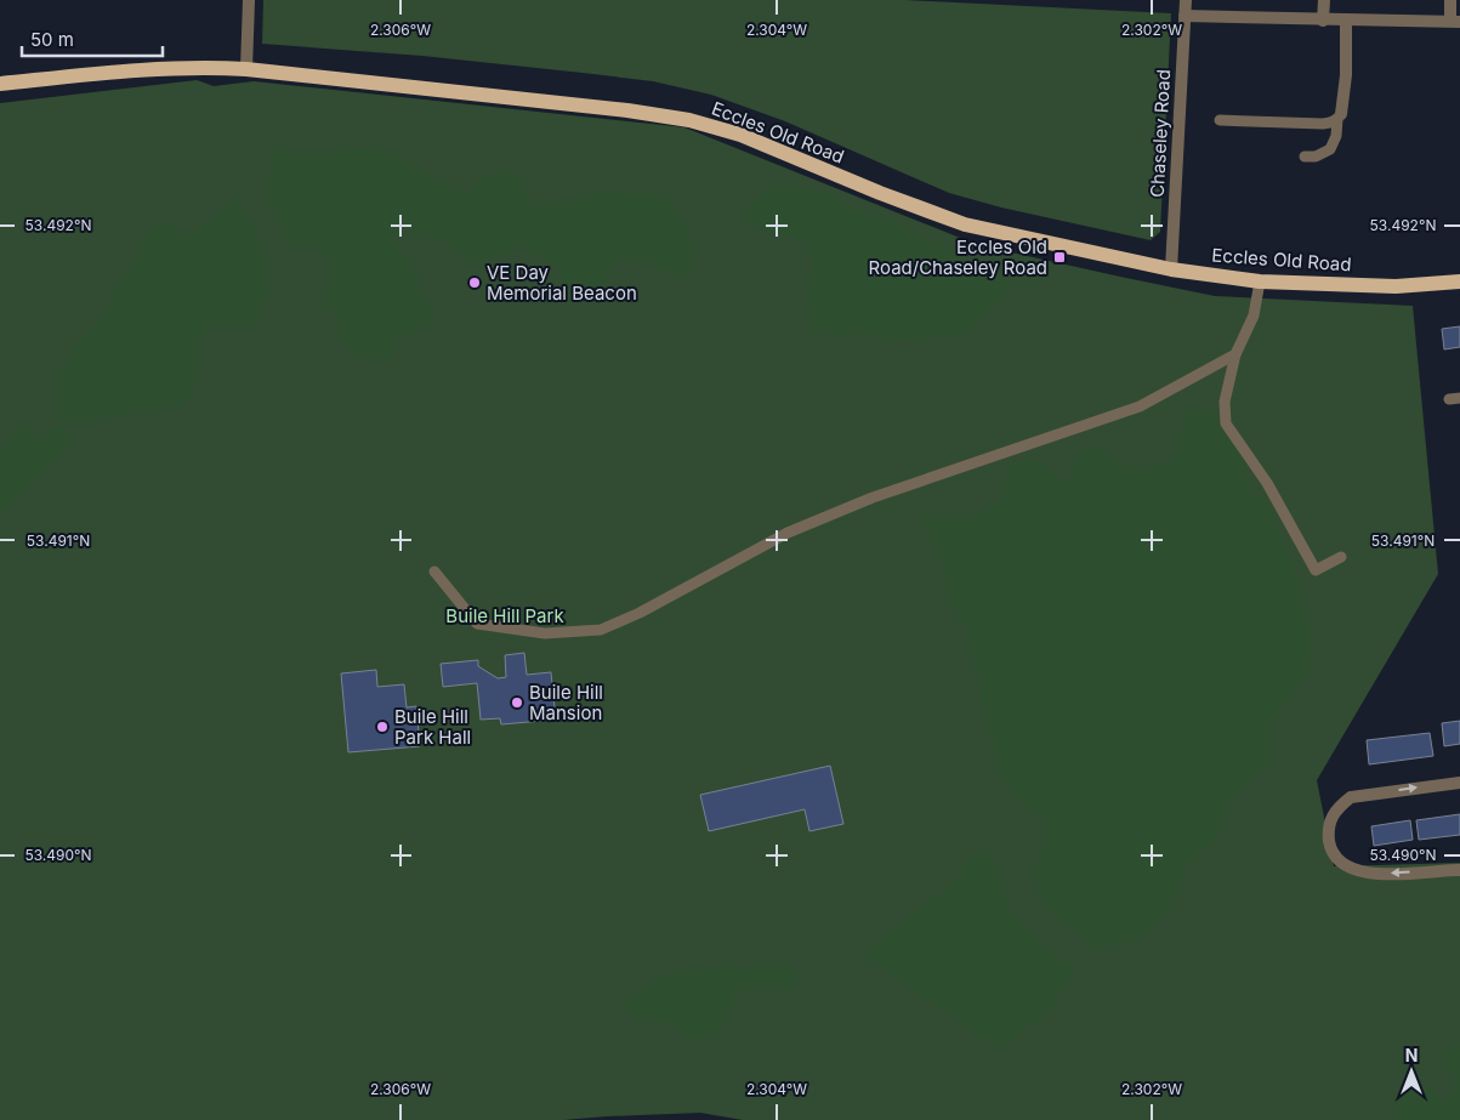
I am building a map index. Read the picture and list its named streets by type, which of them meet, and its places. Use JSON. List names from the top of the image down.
{
  "streets": {
    "main road": ["Eccles Old Road"],
    "street": ["Chaseley Road"]
  },
  "crossings": [
    ["Eccles Old Road", "Chaseley Road"]
  ],
  "parks": ["Buile Hill Park"],
  "places": {
    "transit": ["Eccles Old Road/Chaseley Road"],
    "other": ["VE Day Memorial Beacon", "Buile Hill Mansion", "Buile Hill Park Hall"]
  },
  "scale_bar": "50 m",
  "north": "top",
  "coordinates": [
    "2.306°W",
    "2.304°W",
    "2.302°W",
    "53.492°N",
    "53.491°N",
    "53.490°N"
  ]
}
